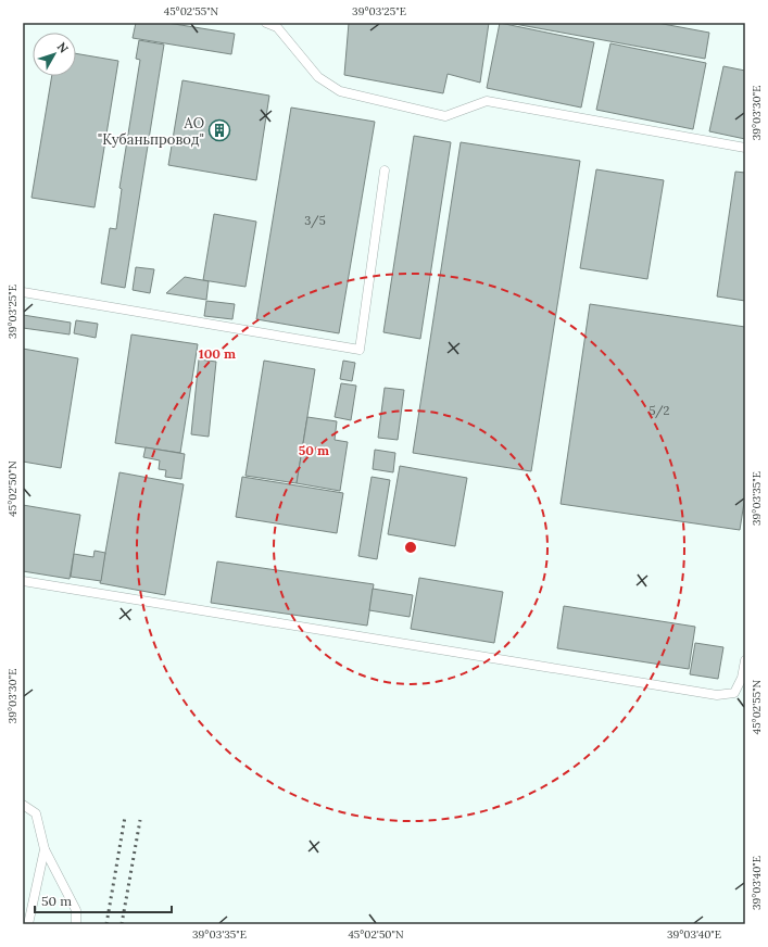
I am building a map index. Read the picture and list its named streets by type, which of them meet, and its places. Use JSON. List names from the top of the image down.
{
  "places": {
    "building": ["АО \"Кубаньпровод\""]
  },
  "house_numbers": ["3/5", "5/2"],
  "scale_bar": "50 m",
  "north": "top right",
  "coordinates": [
    "45°02'55\"N",
    "39°03'25\"E",
    "39°03'30\"E",
    "45°02'50\"N",
    "39°03'35\"E",
    "39°03'40\"E"
  ],
  "rings": ["100 m", "50 m"]
}
